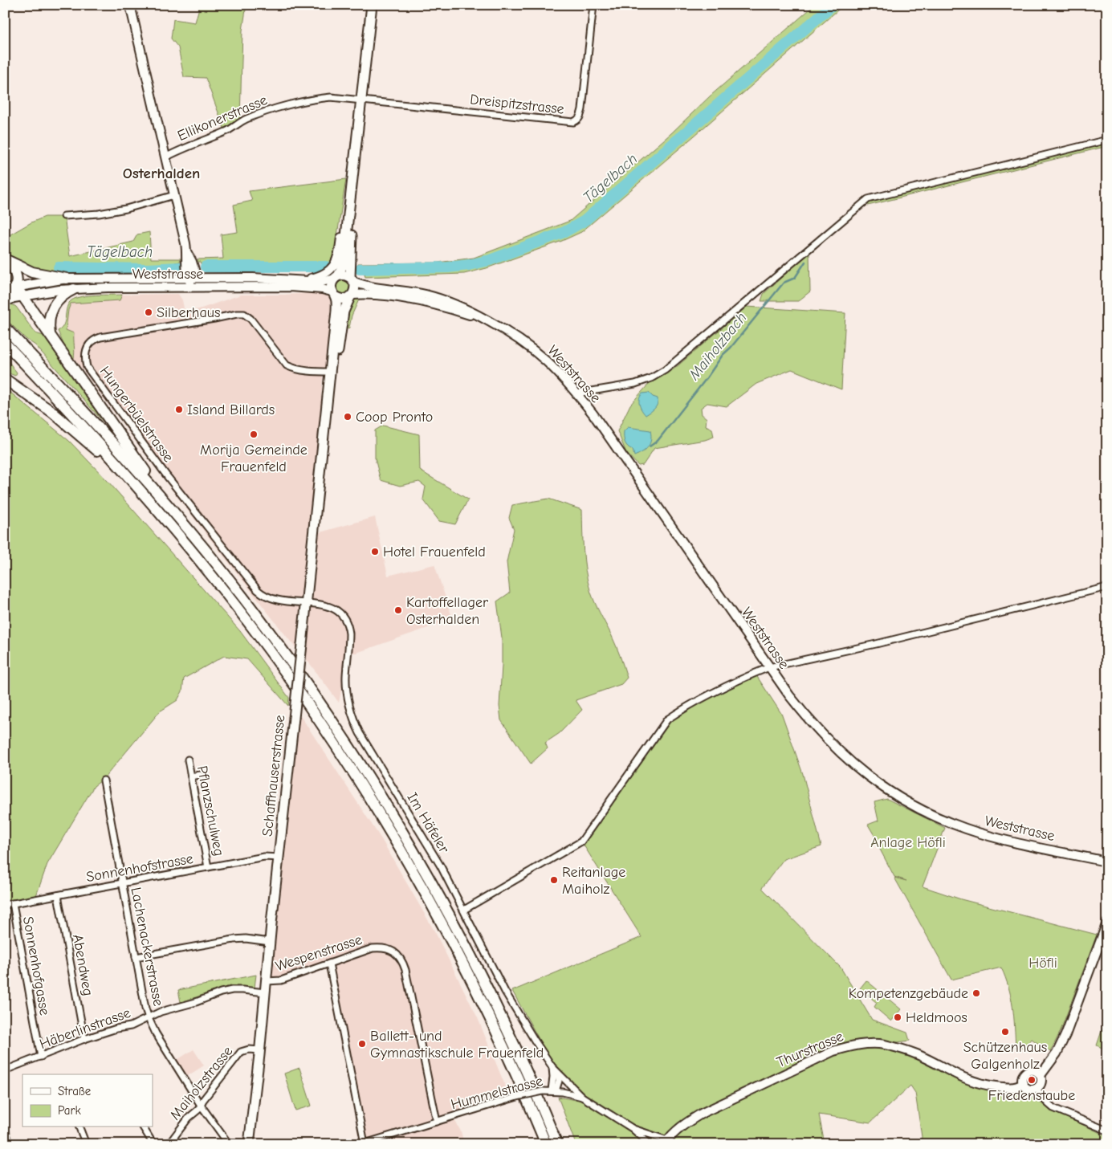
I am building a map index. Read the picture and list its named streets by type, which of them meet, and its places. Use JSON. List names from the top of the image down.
{
  "streets": {
    "main road": [
      "Ellikonerstrasse",
      "Weststrasse",
      "Schaffhauserstrasse",
      "Thurstrasse"
    ],
    "street": [
      "Dreispitzstrasse",
      "Hungerbüelstrasse",
      "Pflanzschulweg",
      "Im Häfeler",
      "Sonnenhofstrasse",
      "Lachenackerstrasse",
      "Wespenstrasse",
      "Abendweg",
      "Sonnenhofgasse",
      "Häberlinstrasse",
      "Maiholzstrasse",
      "Hummelstrasse"
    ]
  },
  "crossings": [
    ["Dreispitzstrasse", "Ellikonerstrasse"],
    ["Ellikonerstrasse", "Weststrasse"],
    ["Weststrasse", "Schaffhauserstrasse"],
    ["Hungerbüelstrasse", "Schaffhauserstrasse"],
    ["Hungerbüelstrasse", "Im Häfeler"],
    ["Schaffhauserstrasse", "Im Häfeler"],
    ["Schaffhauserstrasse", "Sonnenhofstrasse"],
    ["Schaffhauserstrasse", "Wespenstrasse"],
    ["Schaffhauserstrasse", "Häberlinstrasse"],
    ["Schaffhauserstrasse", "Maiholzstrasse"],
    ["Pflanzschulweg", "Sonnenhofstrasse"],
    ["Im Häfeler", "Hummelstrasse"],
    ["Sonnenhofstrasse", "Lachenackerstrasse"],
    ["Sonnenhofstrasse", "Abendweg"],
    ["Sonnenhofstrasse", "Sonnenhofgasse"],
    ["Lachenackerstrasse", "Häberlinstrasse"],
    ["Lachenackerstrasse", "Maiholzstrasse"],
    ["Wespenstrasse", "Hummelstrasse"],
    ["Abendweg", "Häberlinstrasse"],
    ["Sonnenhofgasse", "Häberlinstrasse"],
    ["Thurstrasse", "Hummelstrasse"]
  ],
  "districts": ["Osterhalden"],
  "water": ["Tägelbach", "Maiholzbach"],
  "parks": ["Anlage Höfli", "Höfli"],
  "places": [
    "Silberhaus",
    "Island Billards",
    "Coop Pronto",
    "Morija Gemeinde Frauenfeld",
    "Hotel Frauenfeld",
    "Kartoffellager Osterhalden",
    "Reitanlage Maiholz",
    "Kompetenzgebäude",
    "Heldmoos",
    "Schützenhaus Galgenholz",
    "Ballett- und Gymnastikschule Frauenfeld",
    "Friedenstaube"
  ],
  "legend": ["Straße", "Park"]
}
